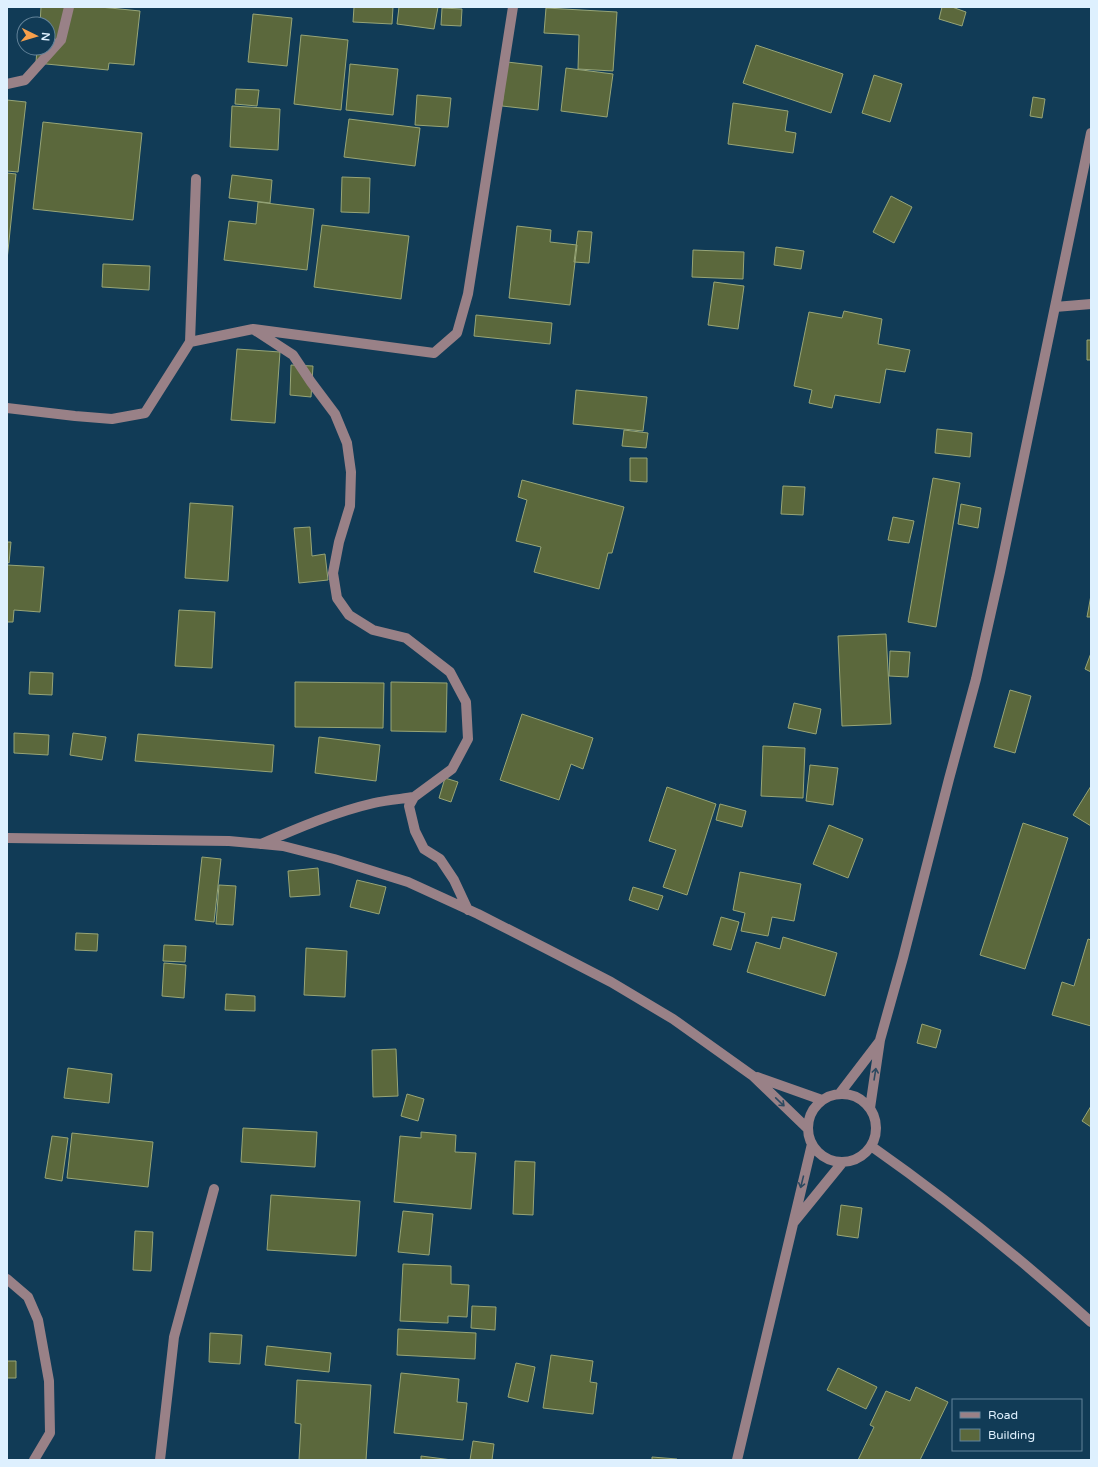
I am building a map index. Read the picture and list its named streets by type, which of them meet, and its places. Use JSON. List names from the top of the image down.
{
  "legend": ["Road", "Building"],
  "north": "right"
}
